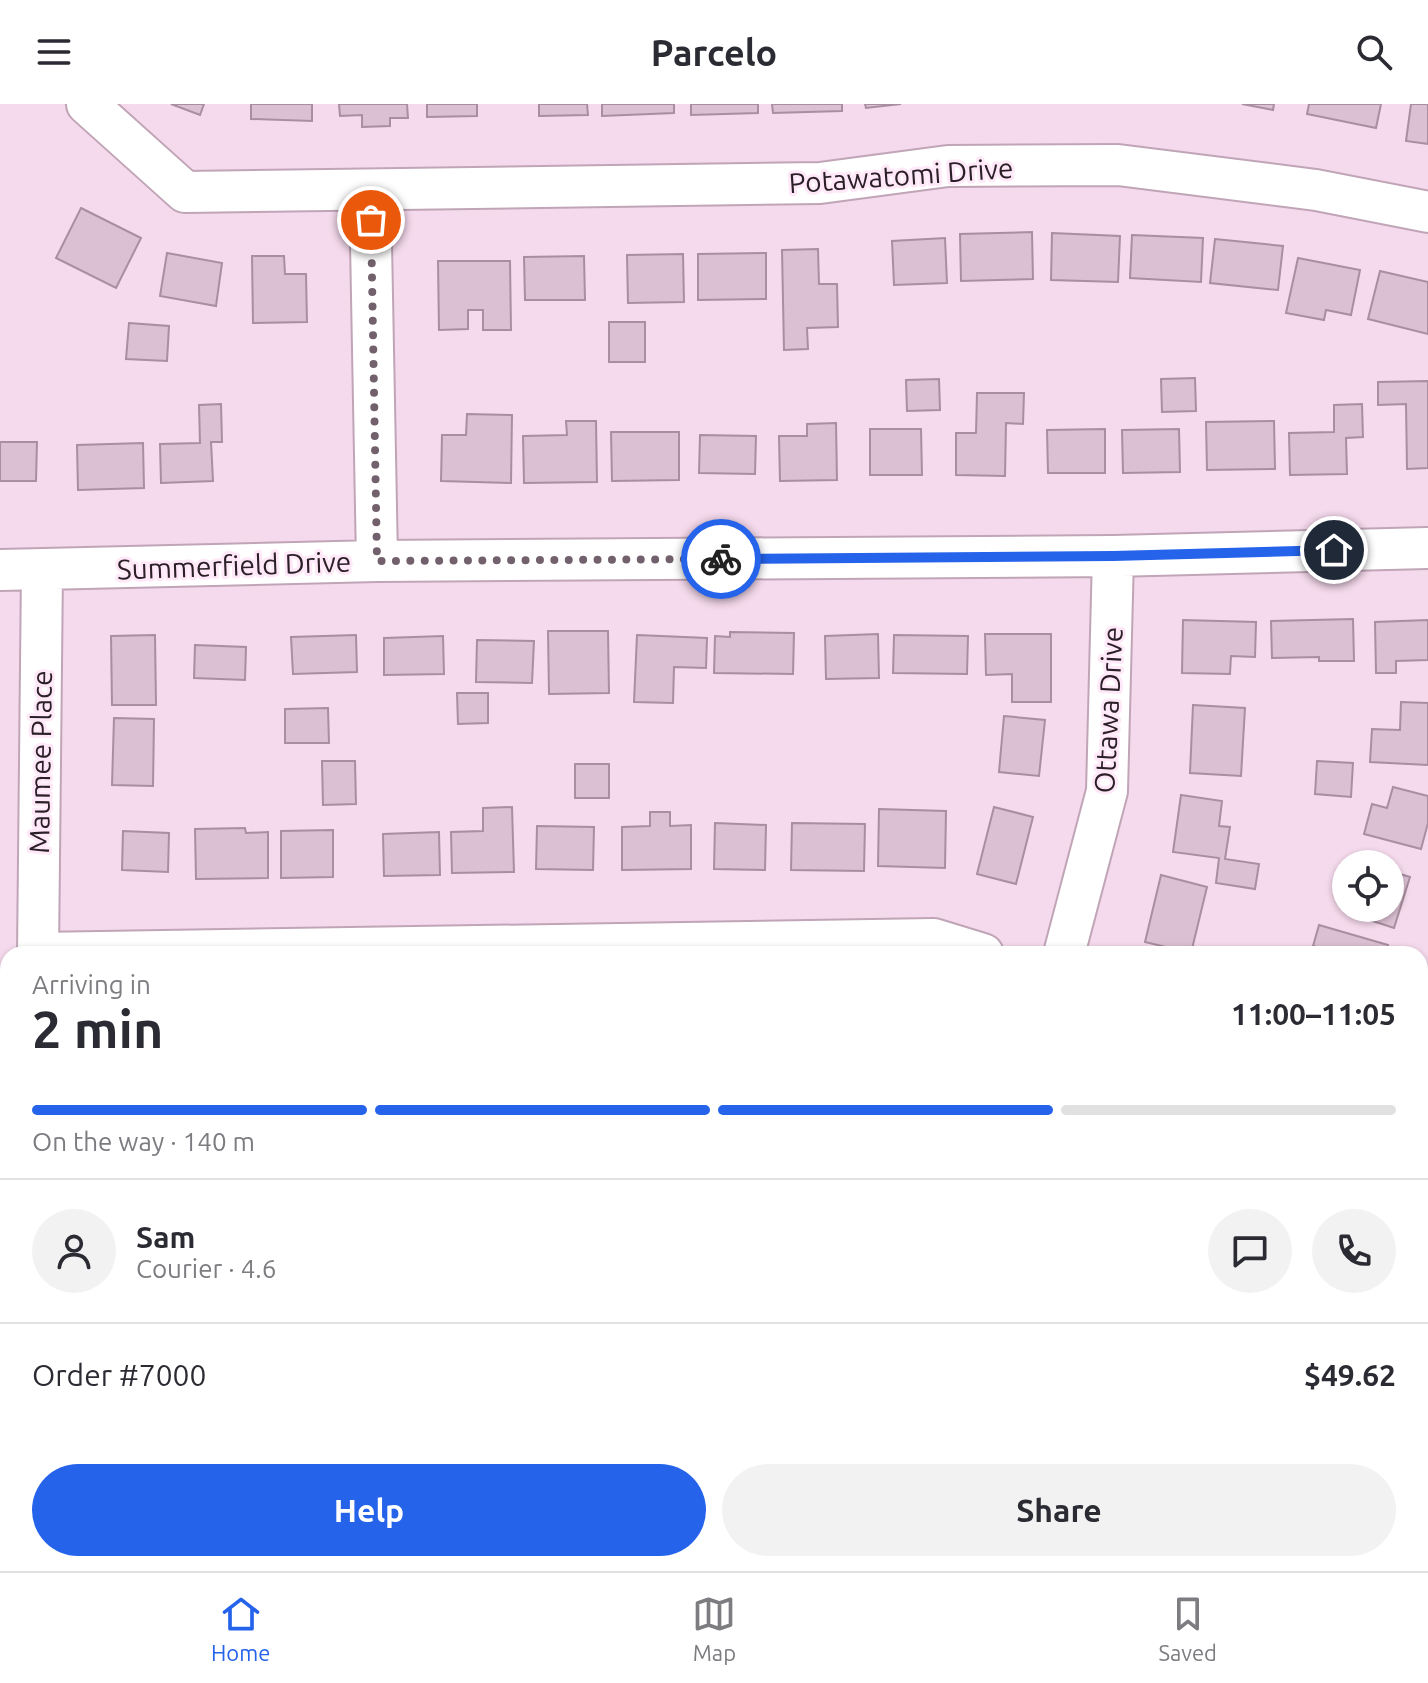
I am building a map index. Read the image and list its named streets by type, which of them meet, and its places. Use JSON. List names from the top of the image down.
{
  "streets": {
    "street": [
      "Potawatomi Drive",
      "Summerfield Drive",
      "Ottawa Drive",
      "Maumee Place"
    ]
  },
  "crossings": [
    ["Summerfield Drive", "Ottawa Drive"],
    ["Summerfield Drive", "Maumee Place"]
  ],
  "page": {
    "header": "Parcelo",
    "heading": ["2 min", "Arriving in", "11:00–11:05"],
    "panel": [
      "Sam",
      "Courier · 4.6",
      "Order #7000",
      "$49.62"
    ],
    "bar": "On the way · 140 m",
    "buttons": ["Help", "Share"],
    "tabs": ["Home", "Map", "Saved"]
  }
}
